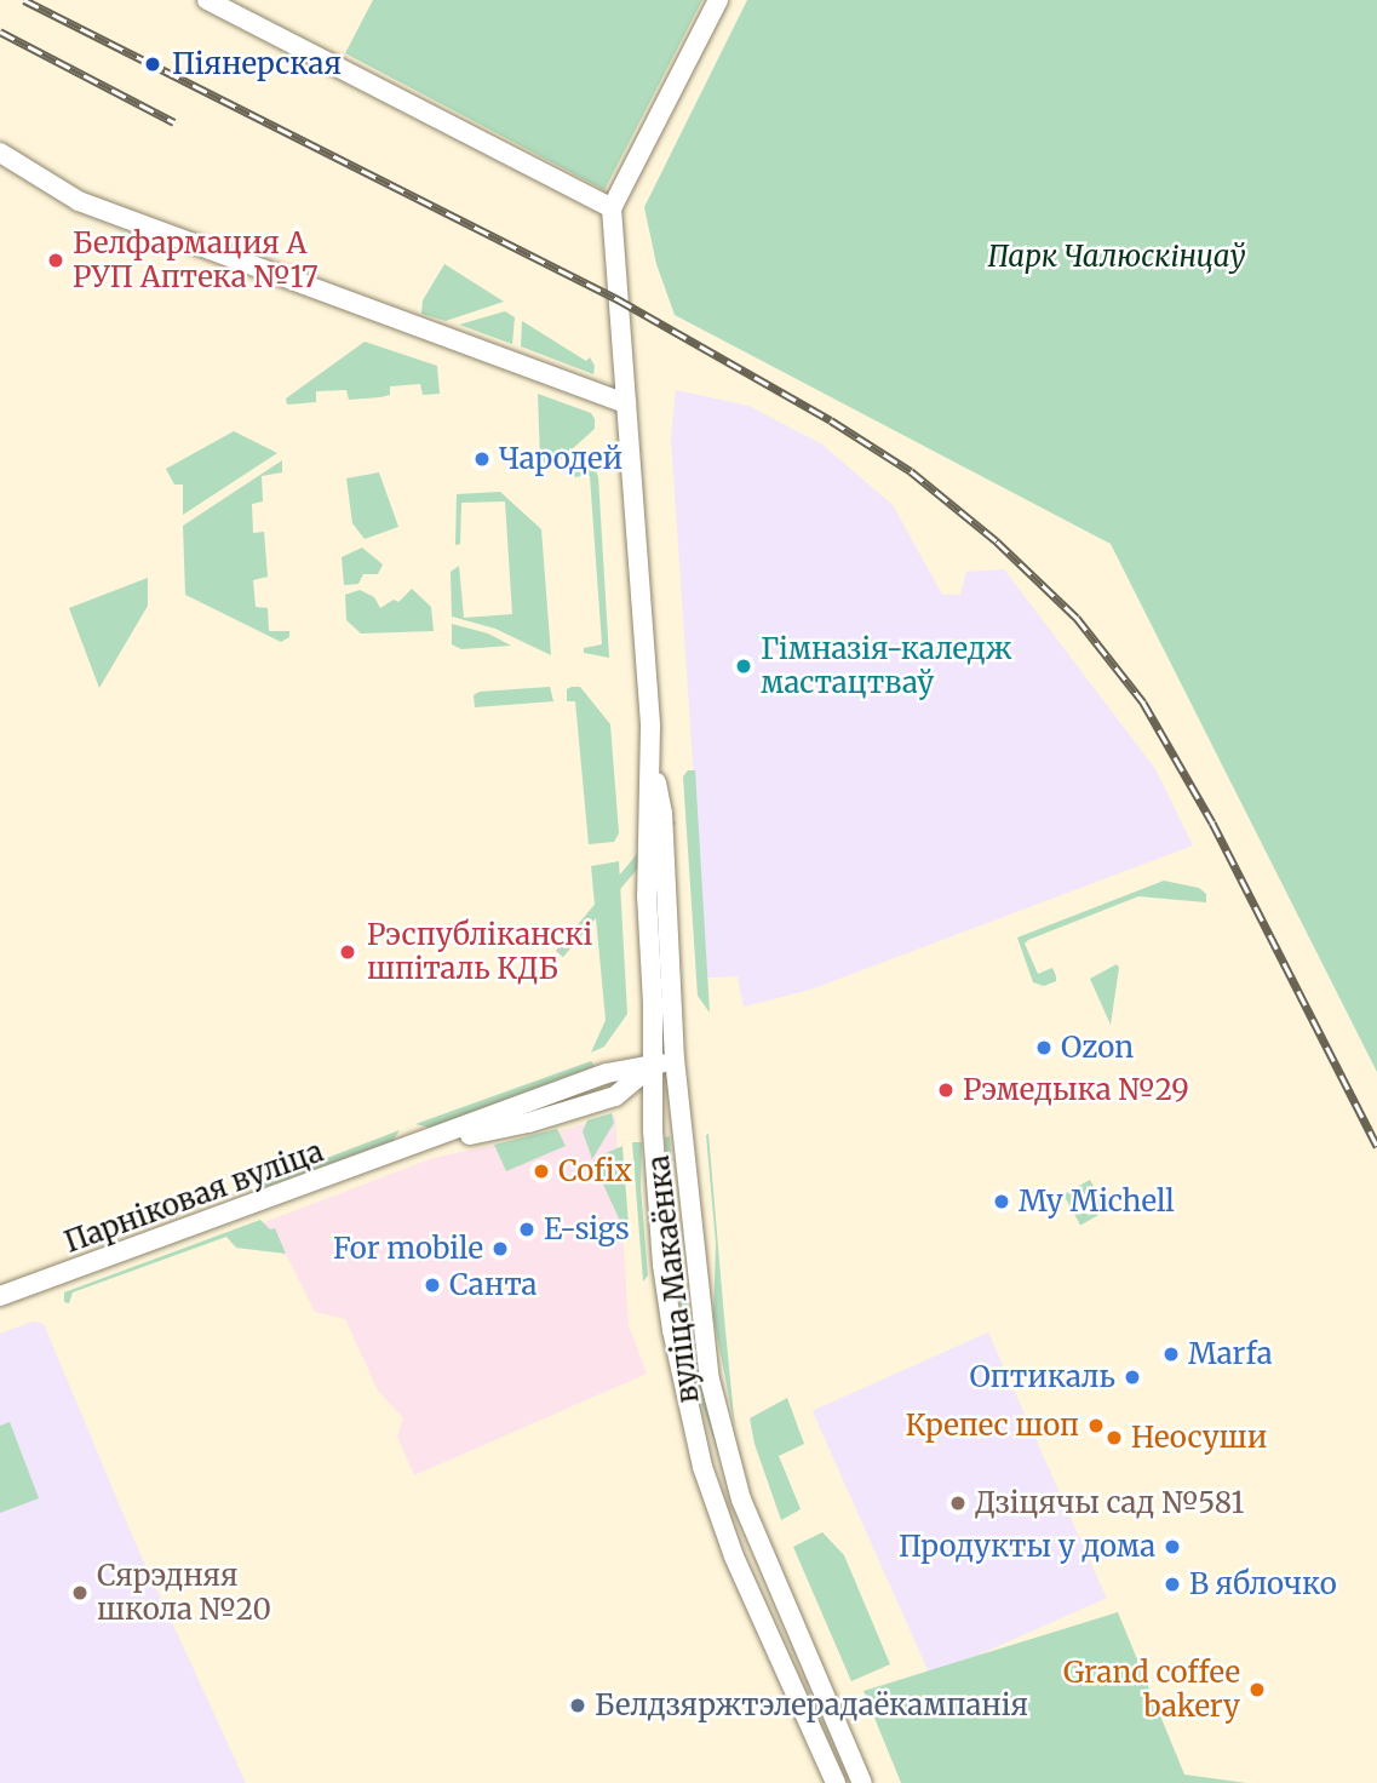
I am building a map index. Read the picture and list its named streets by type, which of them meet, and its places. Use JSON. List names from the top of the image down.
{
  "streets": {
    "street": ["Парніковая вуліца", "вуліца Макаёнка"]
  },
  "crossings": [
    ["Парніковая вуліца", "вуліца Макаёнка"]
  ],
  "parks": ["Парк Чалюскінцаў"],
  "places": [
    "Піянерская",
    "Белфармация А РУП Аптека №17",
    "Чародей",
    "Гімназія-каледж мастацтваў",
    "Рэспубліканскі шпіталь КДБ",
    "Ozon",
    "Рэмедыка №29",
    "Cofix",
    "My Michell",
    "E-sigs",
    "For mobile",
    "Санта",
    "Marfa",
    "Оптикаль",
    "Крепес шоп",
    "Неосуши",
    "Дзіцячы сад №581",
    "Продукты у дома",
    "В яблочко",
    "Сярэдняя школа №20",
    "Grand coffee bakery",
    "Белдзяржтэлерадаёкампанія"
  ]
}
